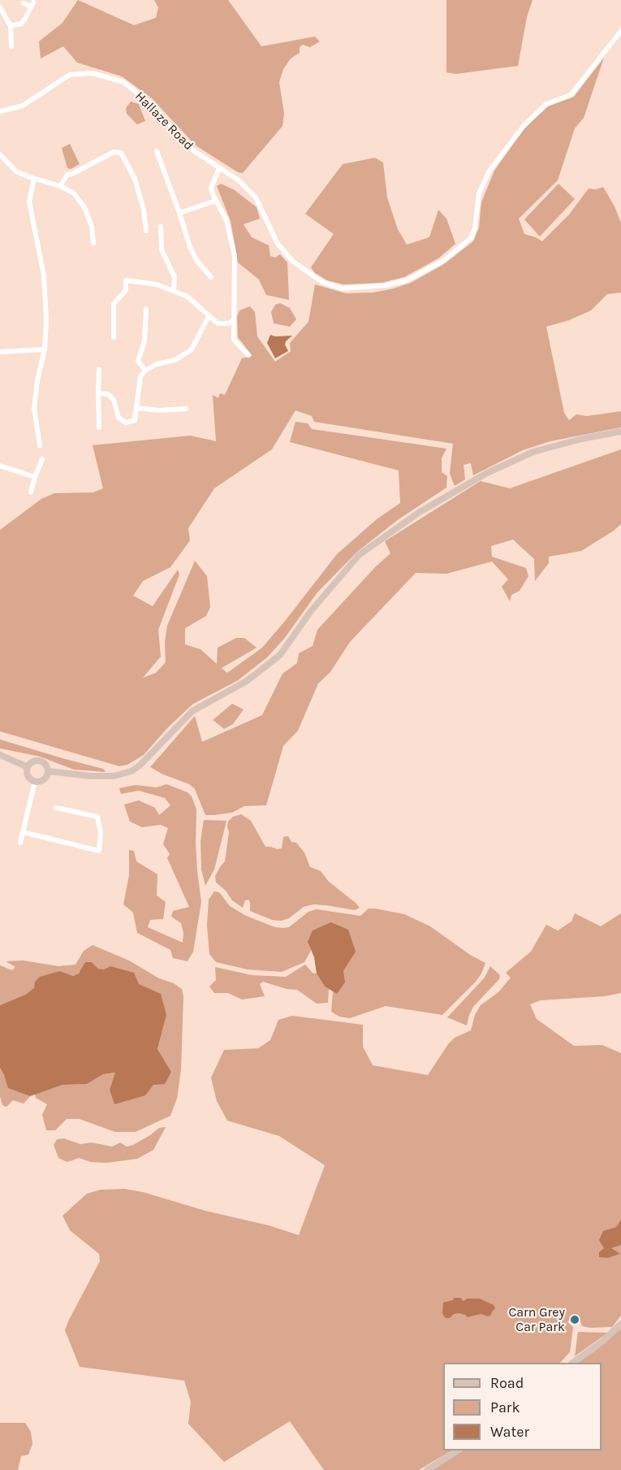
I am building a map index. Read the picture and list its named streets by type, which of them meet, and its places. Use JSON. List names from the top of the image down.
{
  "streets": {
    "street": ["Hallaze Road"]
  },
  "places": ["Carn Grey Car Park"],
  "legend": ["Road", "Park", "Water"]
}
